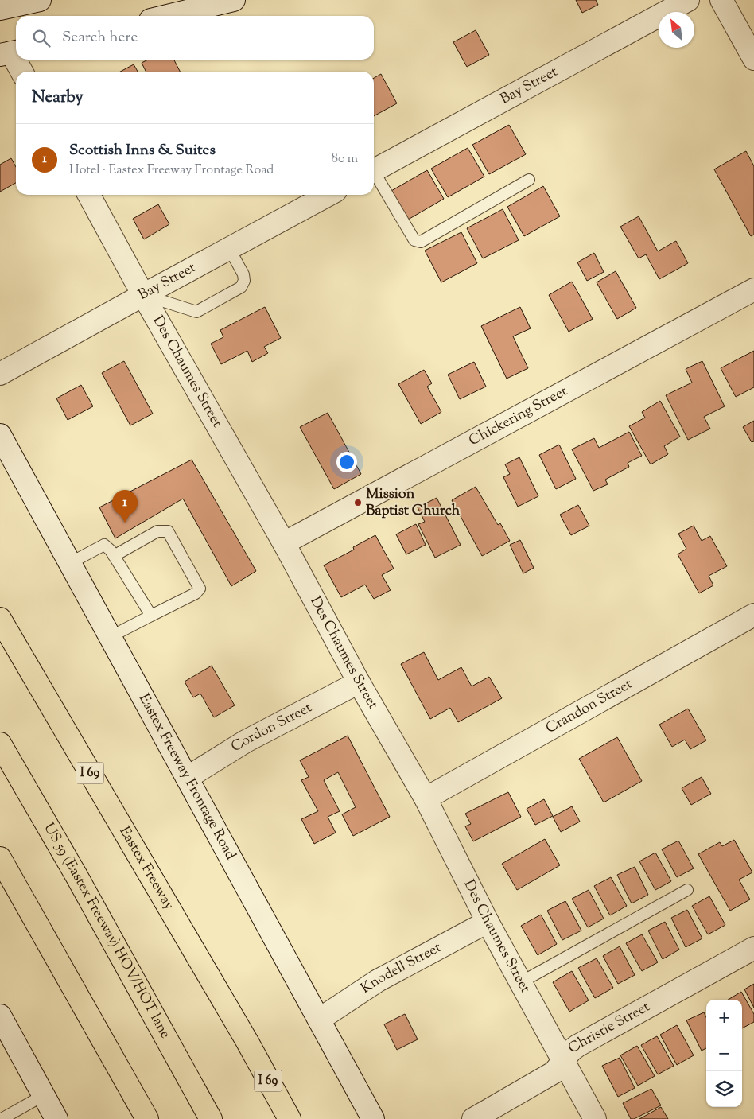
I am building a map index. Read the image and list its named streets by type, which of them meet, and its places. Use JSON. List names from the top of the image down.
{
  "streets": {
    "highway": ["I 69", "Eastex Freeway", "US 59 (Eastex Freeway) HOV/HOT lane"],
    "street": [
      "Bay Street",
      "Des Chaumes Street",
      "Chickering Street",
      "Crandon Street",
      "Cordon Street",
      "Eastex Freeway Frontage Road",
      "Knodell Street",
      "Christie Street"
    ]
  },
  "crossings": [
    ["Bay Street", "Des Chaumes Street"],
    ["Des Chaumes Street", "Chickering Street"],
    ["Des Chaumes Street", "Crandon Street"],
    ["Des Chaumes Street", "Cordon Street"],
    ["Des Chaumes Street", "Knodell Street"],
    ["Des Chaumes Street", "Christie Street"],
    ["Cordon Street", "Eastex Freeway Frontage Road"],
    ["Eastex Freeway Frontage Road", "Knodell Street"]
  ],
  "places": ["Mission Baptist Church"],
  "north": "top left",
  "page": {
    "search": "Search here",
    "heading": "Nearby",
    "list": [
      {
        "mark": "1",
        "name": "Scottish Inns & Suites",
        "note": "Hotel · Eastex Freeway Frontage Road",
        "value": "80 m"
      }
    ],
    "pins": "1",
    "map_buttons": ["+", "−"]
  }
}
